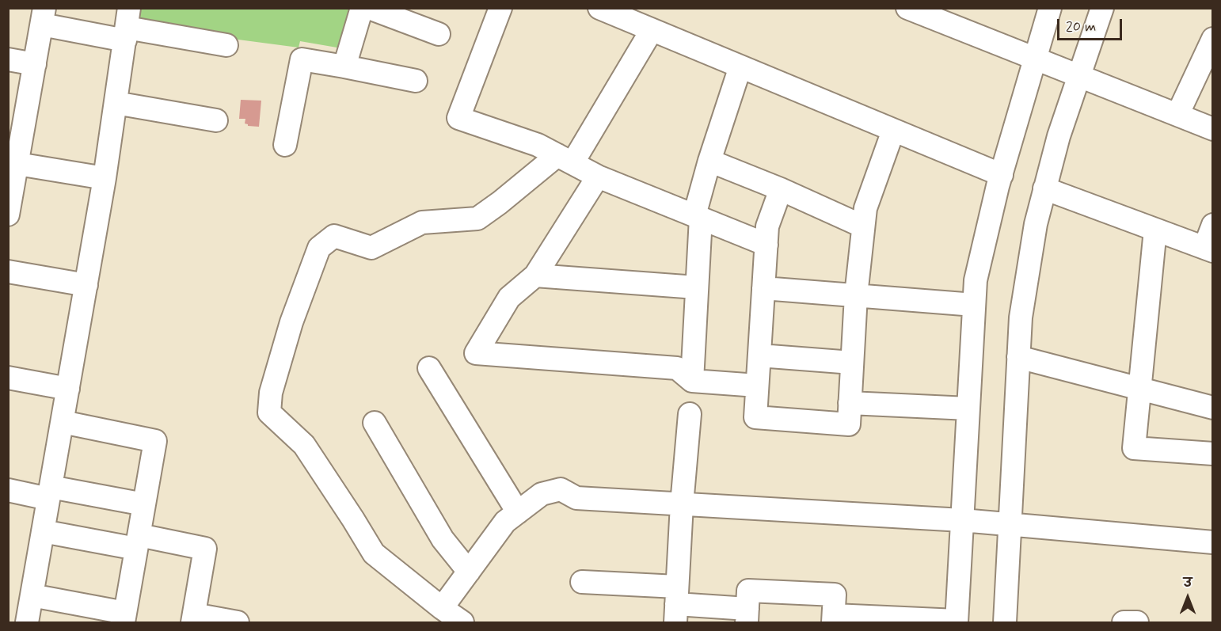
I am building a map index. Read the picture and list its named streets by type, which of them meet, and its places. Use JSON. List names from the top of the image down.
{
  "scale_bar": "20 m",
  "north": "top"
}
